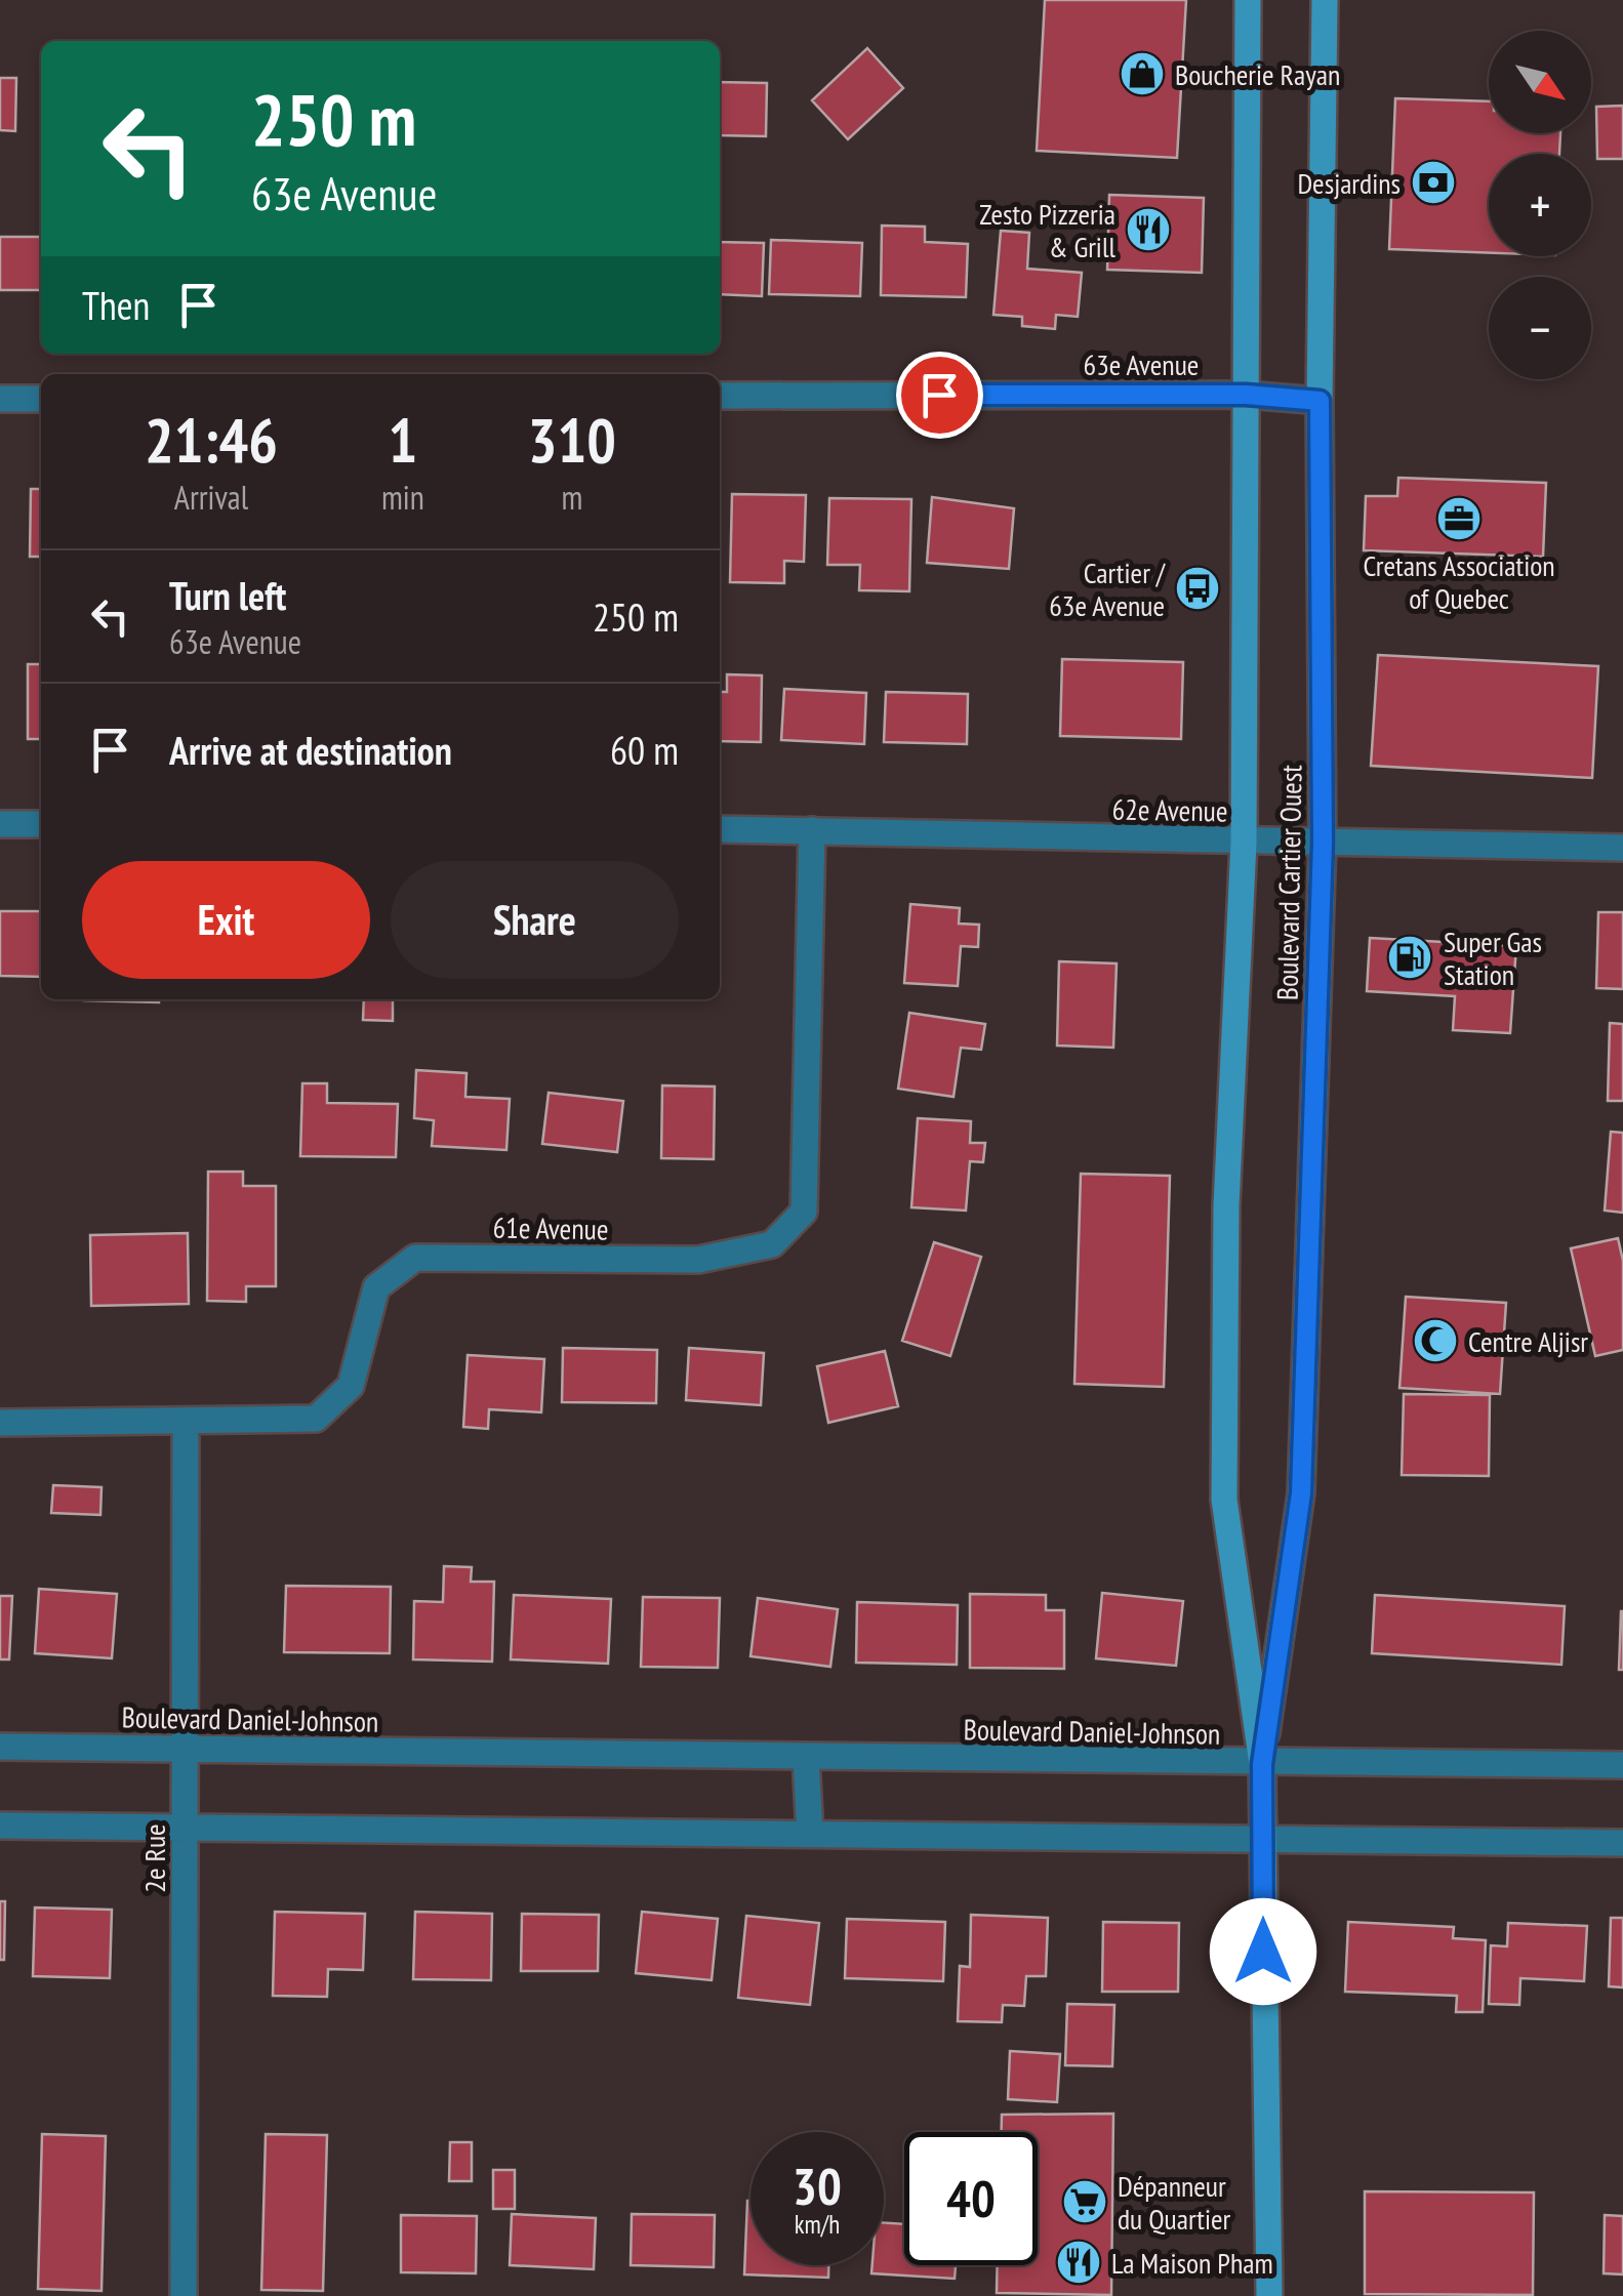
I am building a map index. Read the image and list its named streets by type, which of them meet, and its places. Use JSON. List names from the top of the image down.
{
  "streets": {
    "street": [
      "63e Avenue",
      "62e Avenue",
      "Boulevard Cartier Ouest",
      "61e Avenue",
      "Boulevard Daniel-Johnson",
      "2e Rue"
    ]
  },
  "crossings": [
    ["63e Avenue", "Boulevard Cartier Ouest"],
    ["62e Avenue", "Boulevard Cartier Ouest"],
    ["62e Avenue", "61e Avenue"],
    ["Boulevard Cartier Ouest", "Boulevard Daniel-Johnson"],
    ["61e Avenue", "2e Rue"],
    ["Boulevard Daniel-Johnson", "2e Rue"]
  ],
  "places": {
    "shop": ["Boucherie Rayan"],
    "bank": ["Desjardins"],
    "restaurant": ["Zesto Pizzeria & Grill", "La Maison Pham"],
    "office": ["Cretans Association of Quebec"],
    "bus stop": ["Cartier / 63e Avenue"],
    "fuel station": ["Super Gas Station"],
    "mosque": ["Centre Aljisr"],
    "supermarket": ["Dépanneur du Quartier"]
  },
  "north": "bottom right",
  "page": {
    "map_buttons": ["+", "−"],
    "turn": ["250 m", "63e Avenue"],
    "then": "Then",
    "eta": [
      "21:46",
      "Arrival",
      "1",
      "min",
      "310",
      "m"
    ],
    "list": [
      {
        "name": "Turn left",
        "note": "63e Avenue",
        "value": "250 m"
      },
      {
        "name": "Arrive at destination",
        "value": "60 m"
      }
    ],
    "buttons": ["Exit", "Share"],
    "speed": "30 km/h",
    "limit": "40"
  }
}
